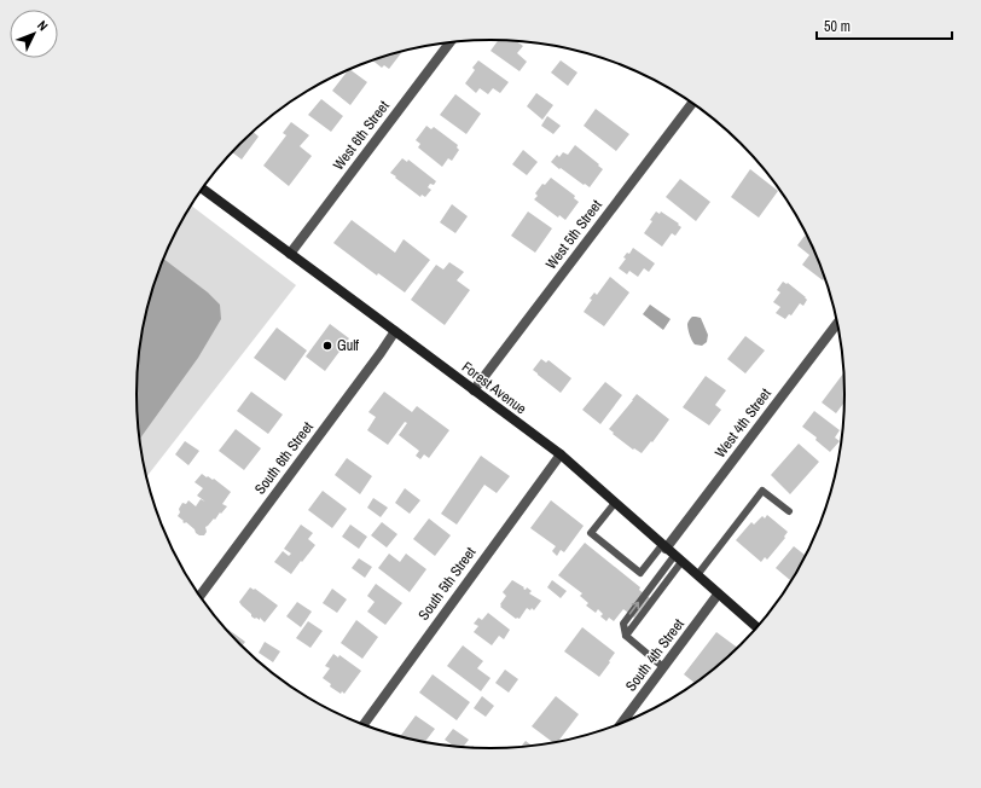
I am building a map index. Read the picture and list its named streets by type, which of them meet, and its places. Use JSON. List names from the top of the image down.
{
  "streets": {
    "main road": ["Forest Avenue"],
    "street": [
      "West 6th Street",
      "West 5th Street",
      "West 4th Street",
      "South 6th Street",
      "South 5th Street",
      "South 4th Street"
    ]
  },
  "crossings": [
    ["West 6th Street", "Forest Avenue"],
    ["West 5th Street", "Forest Avenue"],
    ["Forest Avenue", "West 4th Street"],
    ["Forest Avenue", "South 6th Street"],
    ["Forest Avenue", "South 5th Street"],
    ["Forest Avenue", "South 4th Street"]
  ],
  "places": ["Gulf"],
  "scale_bar": "50 m",
  "north": "top right"
}
